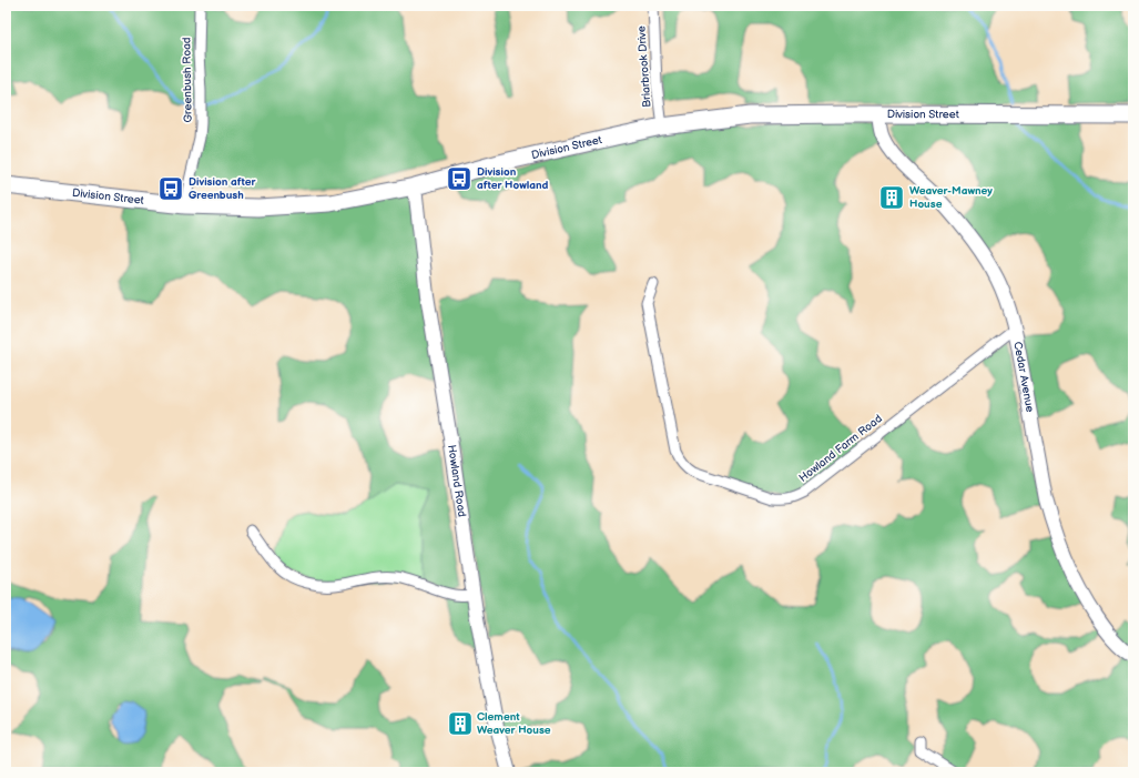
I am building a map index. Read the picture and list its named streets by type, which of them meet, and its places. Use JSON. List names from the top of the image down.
{
  "streets": {
    "main road": ["Division Street"],
    "street": [
      "Briarbrook Drive",
      "Greenbush Road",
      "Cedar Avenue",
      "Howland Farm Road",
      "Howland Road"
    ]
  },
  "crossings": [
    ["Briarbrook Drive", "Division Street"],
    ["Greenbush Road", "Division Street"],
    ["Division Street", "Cedar Avenue"],
    ["Division Street", "Howland Road"],
    ["Cedar Avenue", "Howland Farm Road"]
  ],
  "places": {
    "bus stop": ["Division after Howland", "Division after Greenbush"],
    "building": ["Weaver-Mawney House", "Clement Weaver House"]
  }
}
